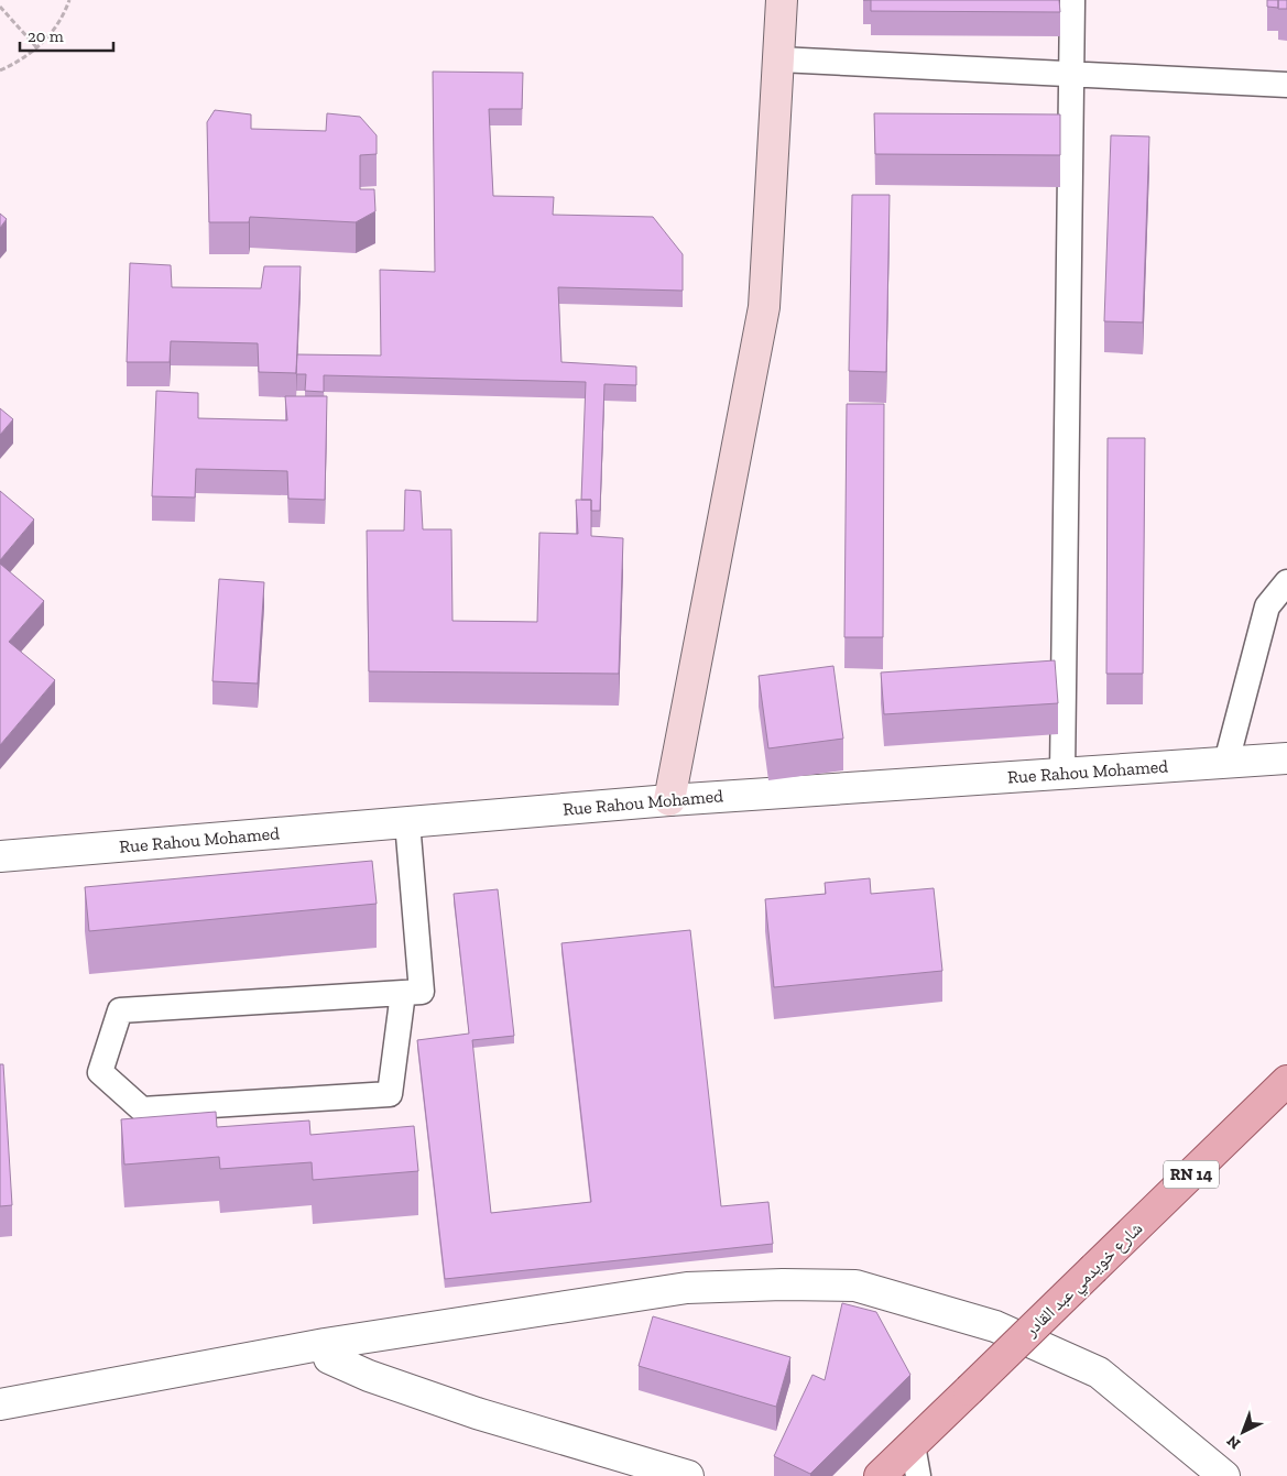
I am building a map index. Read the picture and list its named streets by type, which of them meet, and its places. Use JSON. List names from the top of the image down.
{
  "streets": {
    "main road": ["RN 14", "شارع خويدمي عبد القادر"],
    "street": ["Rue Rahou Mohamed"]
  },
  "scale_bar": "20 m",
  "north": "bottom left"
}
